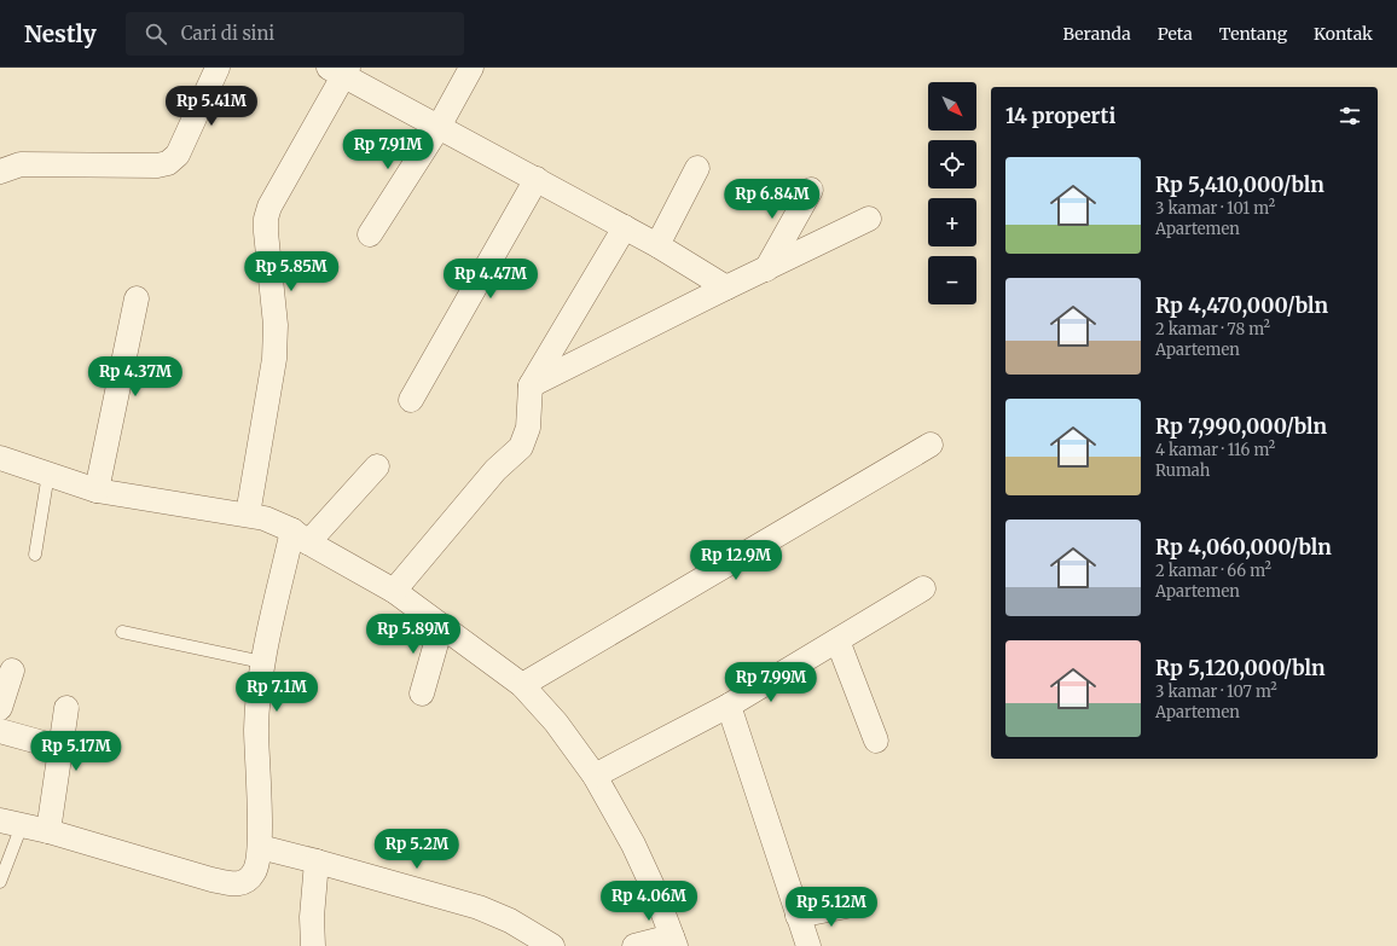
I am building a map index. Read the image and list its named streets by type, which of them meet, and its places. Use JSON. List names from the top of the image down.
{
  "north": "bottom right",
  "page": {
    "header": "Nestly",
    "search": "Cari di sini",
    "nav": [
      "Beranda",
      "Peta",
      "Tentang",
      "Kontak"
    ],
    "map_buttons": ["+", "−"],
    "price": [
      "Rp 5.41M",
      "Rp 7.91M",
      "Rp 6.84M",
      "Rp 5.85M",
      "Rp 4.47M",
      "Rp 4.37M",
      "Rp 12.9M",
      "Rp 5.89M",
      "Rp 7.99M",
      "Rp 7.1M",
      "Rp 5.17M",
      "Rp 5.2M",
      "Rp 4.06M",
      "Rp 5.12M"
    ],
    "heading": "14 properti",
    "list": [
      {
        "name": "Rp 5,410,000/bln",
        "note": "3 kamar · 101 m² · Apartemen"
      },
      {
        "name": "Rp 4,470,000/bln",
        "note": "2 kamar · 78 m² · Apartemen"
      },
      {
        "name": "Rp 7,990,000/bln",
        "note": "4 kamar · 116 m² · Rumah"
      },
      {
        "name": "Rp 4,060,000/bln",
        "note": "2 kamar · 66 m² · Apartemen"
      },
      {
        "name": "Rp 5,120,000/bln",
        "note": "3 kamar · 107 m² · Apartemen"
      }
    ]
  }
}
